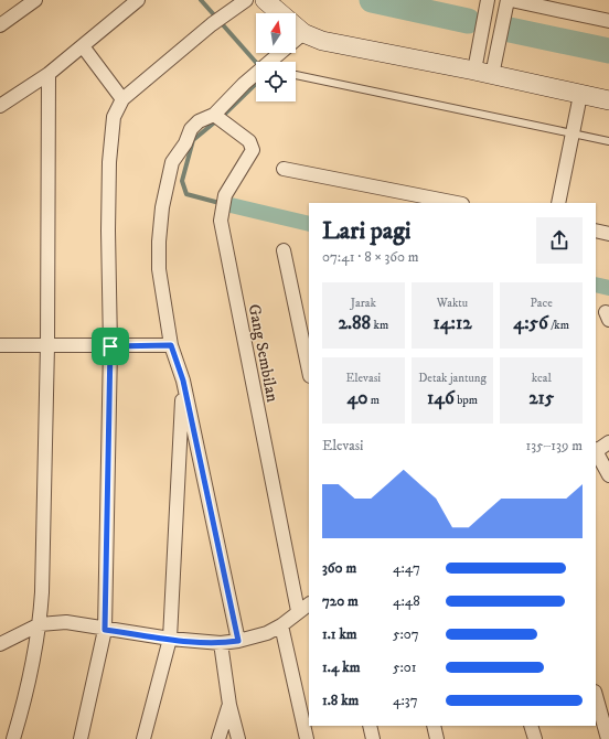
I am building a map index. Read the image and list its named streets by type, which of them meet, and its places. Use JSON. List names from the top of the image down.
{
  "streets": {
    "street": ["Gang Sembilan"]
  },
  "north": "top",
  "page": {
    "heading": ["Lari pagi", "07:41 · 8 × 360 m"],
    "stats": [
      ["Jarak", "2.88 km"],
      ["Waktu", "14:12"],
      ["Pace", "4:56 /km"],
      ["Elevasi", "40 m"],
      ["Detak jantung", "146 bpm"],
      ["kcal", "215"]
    ],
    "chart": ["Elevasi", "135–139 m"],
    "list": [
      {
        "name": "360 m",
        "note": "4:47"
      },
      {
        "name": "720 m",
        "note": "4:48"
      },
      {
        "name": "1.1 km",
        "note": "5:07"
      },
      {
        "name": "1.4 km",
        "note": "5:01"
      },
      {
        "name": "1.8 km",
        "note": "4:37"
      }
    ]
  }
}
